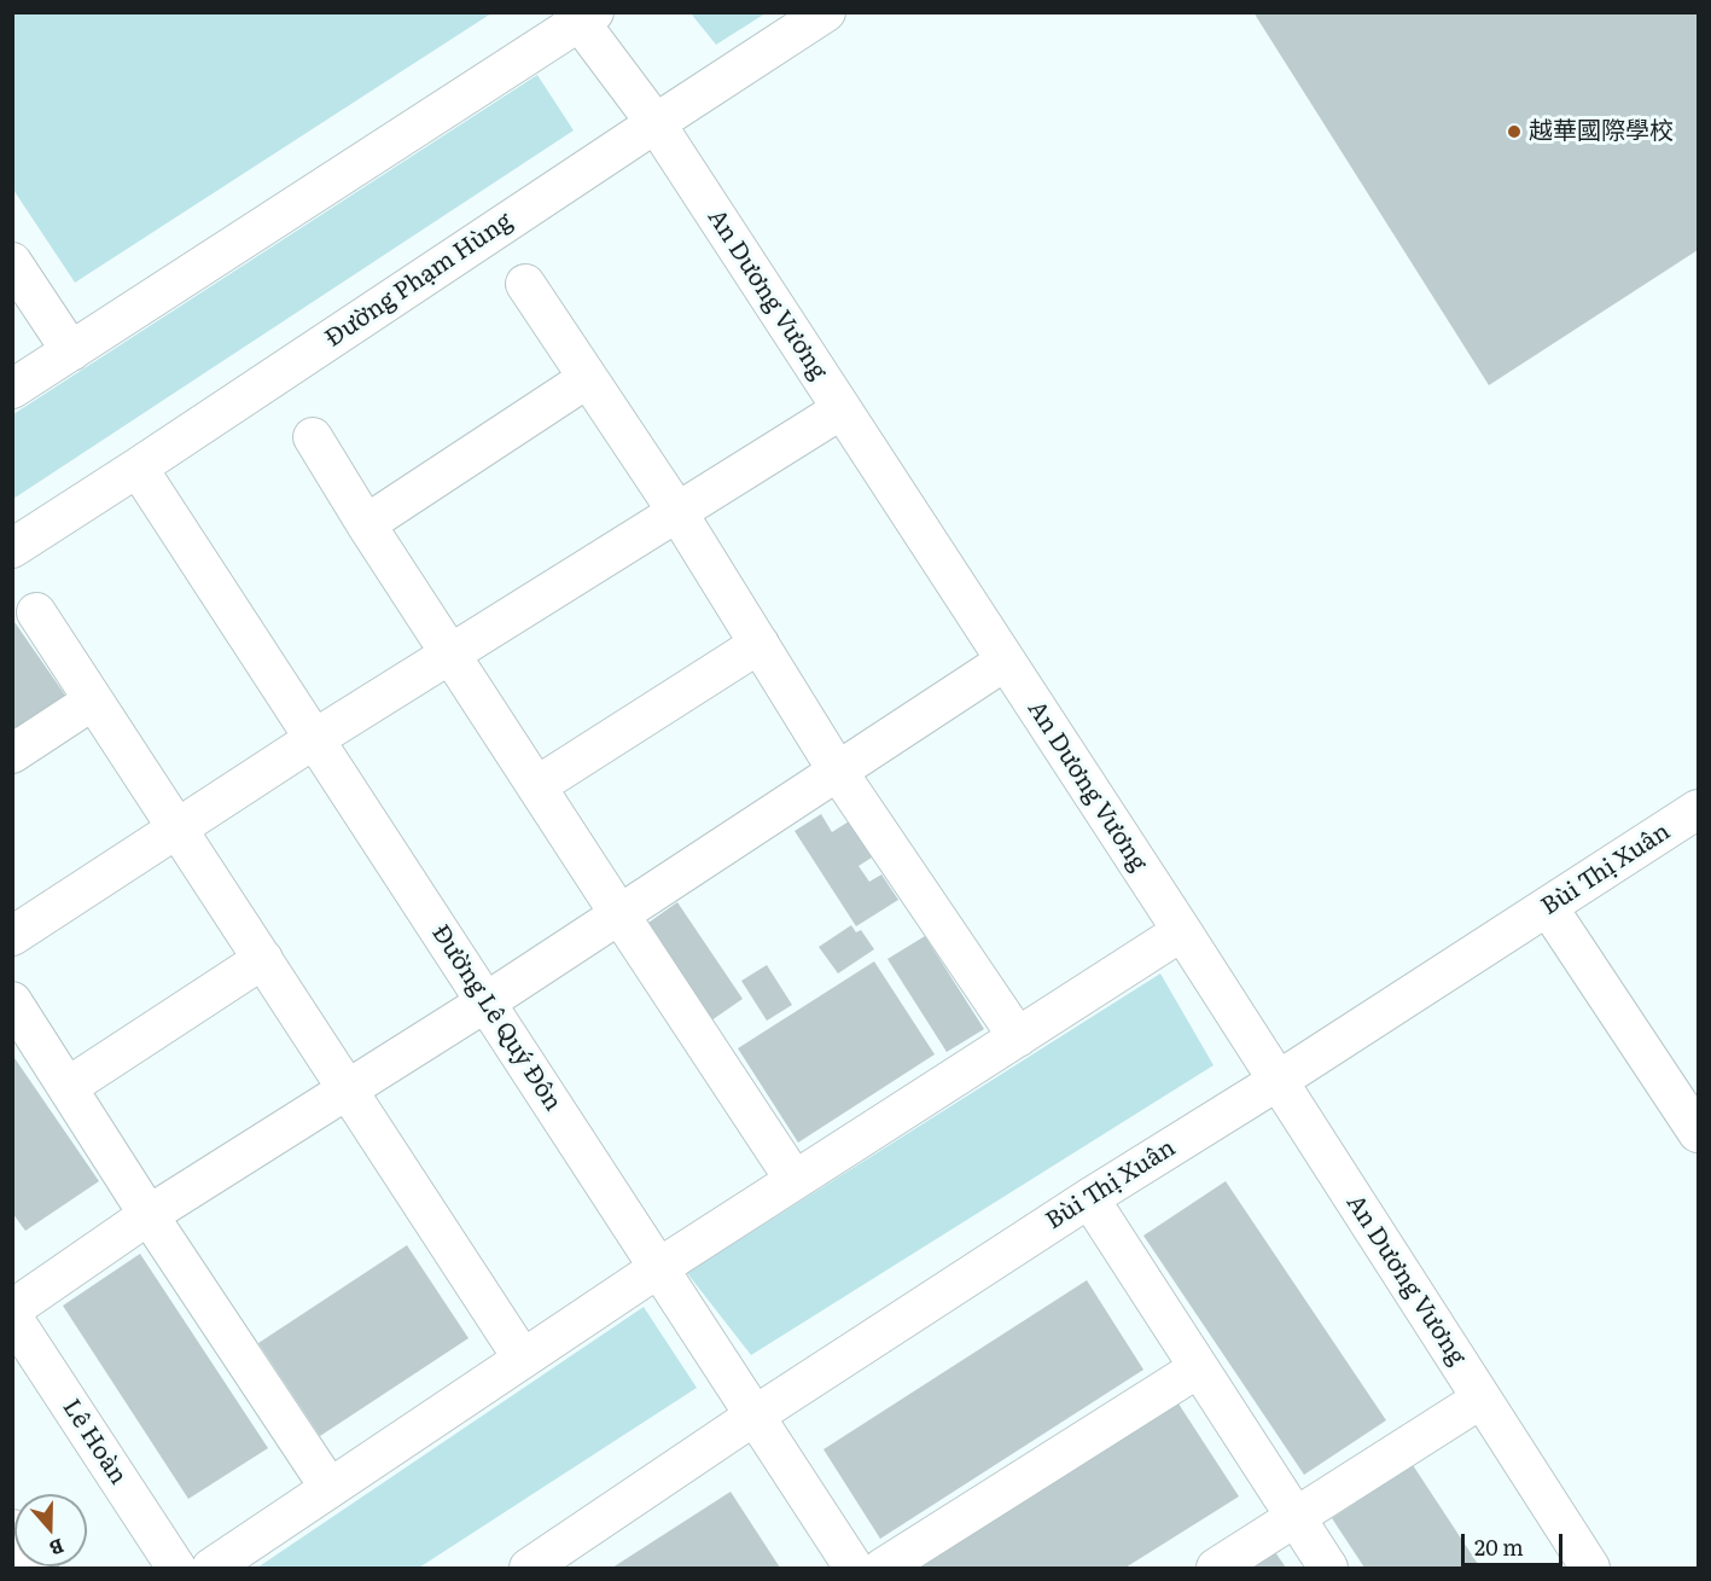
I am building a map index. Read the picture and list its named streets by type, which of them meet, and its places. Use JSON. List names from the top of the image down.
{
  "streets": {
    "street": [
      "Đường Phạm Hùng",
      "An Dương Vương",
      "Bùi Thị Xuân",
      "Đường Lê Quý Đôn",
      "Lê Hoàn"
    ]
  },
  "crossings": [
    ["Đường Phạm Hùng", "An Dương Vương"],
    ["Đường Phạm Hùng", "Đường Lê Quý Đôn"],
    ["An Dương Vương", "Bùi Thị Xuân"],
    ["Bùi Thị Xuân", "Đường Lê Quý Đôn"]
  ],
  "places": ["越華國際學校"],
  "scale_bar": "20 m",
  "north": "bottom"
}
